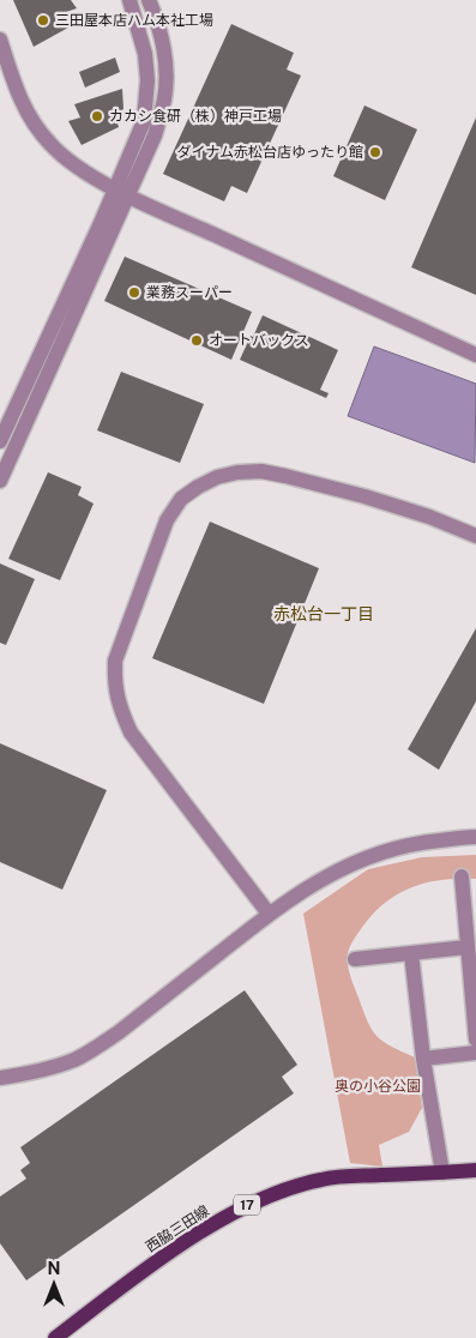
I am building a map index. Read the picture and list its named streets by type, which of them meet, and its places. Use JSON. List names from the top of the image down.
{
  "streets": {
    "main road": ["17", "西脇三田線"]
  },
  "districts": ["赤松台一丁目"],
  "parks": ["奥の小谷公園"],
  "places": [
    "三田屋本店ハム本社工場",
    "カカシ食研（株）神戸工場",
    "ダイナム赤松台店ゆったり館",
    "業務スーパー",
    "オートバックス"
  ],
  "north": "top"
}
